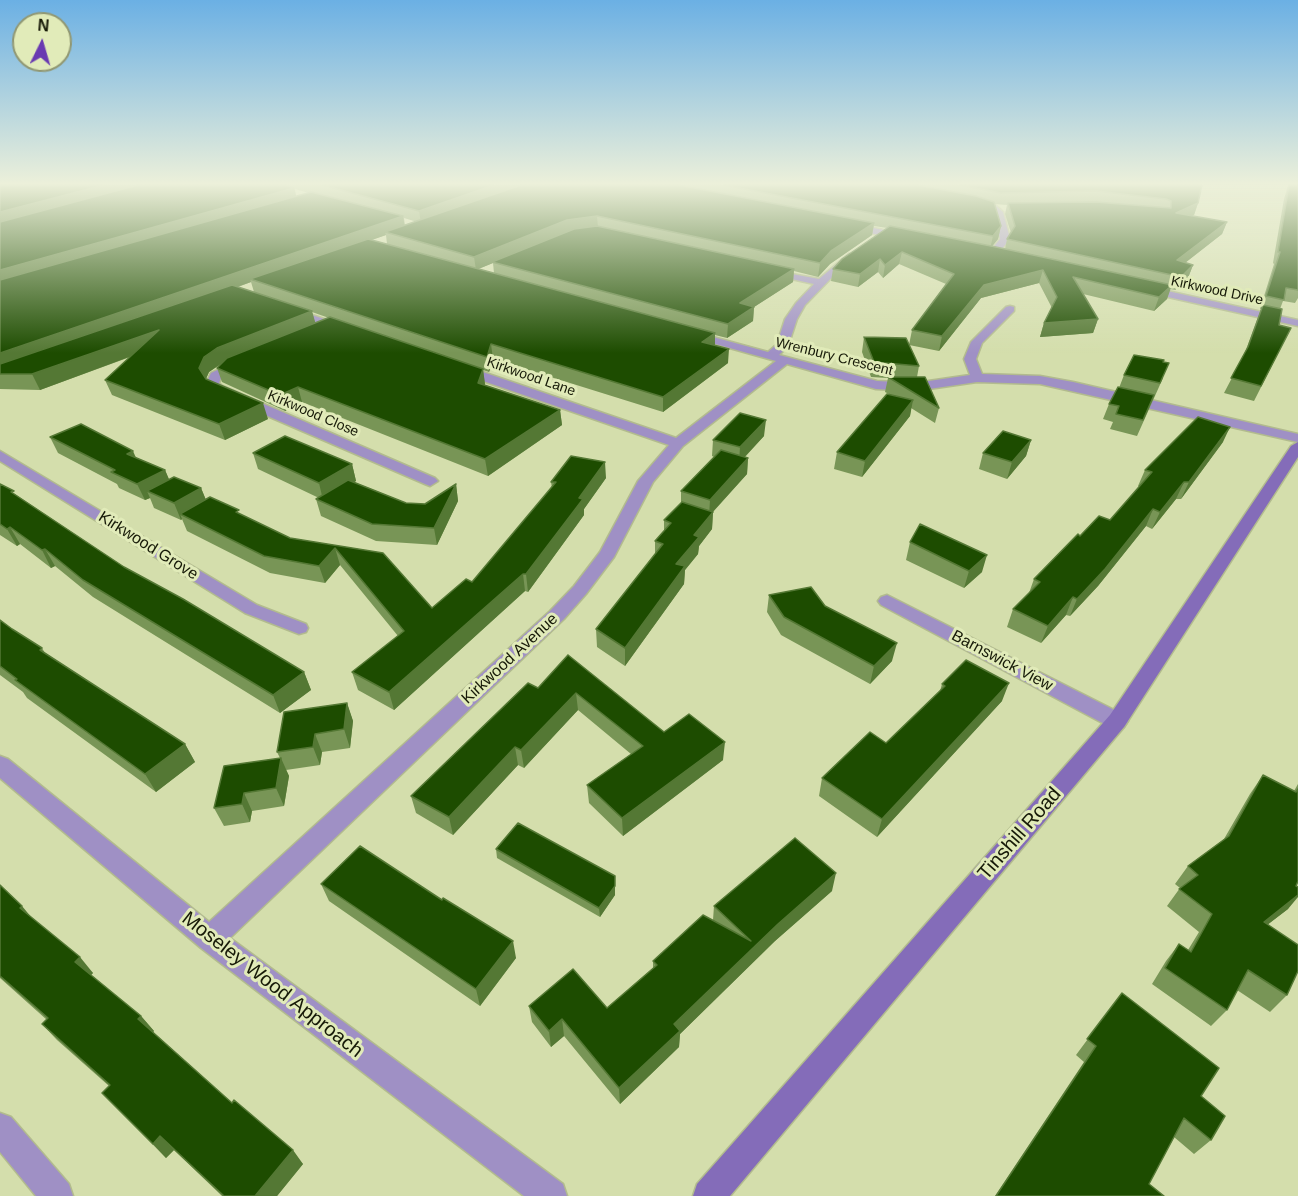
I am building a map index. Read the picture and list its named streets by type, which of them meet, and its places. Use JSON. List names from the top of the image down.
{
  "streets": {
    "street": [
      "Kirkwood Drive",
      "Wrenbury Crescent",
      "Kirkwood Lane",
      "Kirkwood Close",
      "Kirkwood Grove",
      "Kirkwood Avenue",
      "Barnswick View",
      "Tinshill Road",
      "Moseley Wood Approach"
    ]
  },
  "crossings": [
    ["Wrenbury Crescent", "Kirkwood Avenue"],
    ["Kirkwood Lane", "Kirkwood Avenue"],
    ["Kirkwood Avenue", "Moseley Wood Approach"],
    ["Barnswick View", "Tinshill Road"]
  ],
  "north": "top"
}
